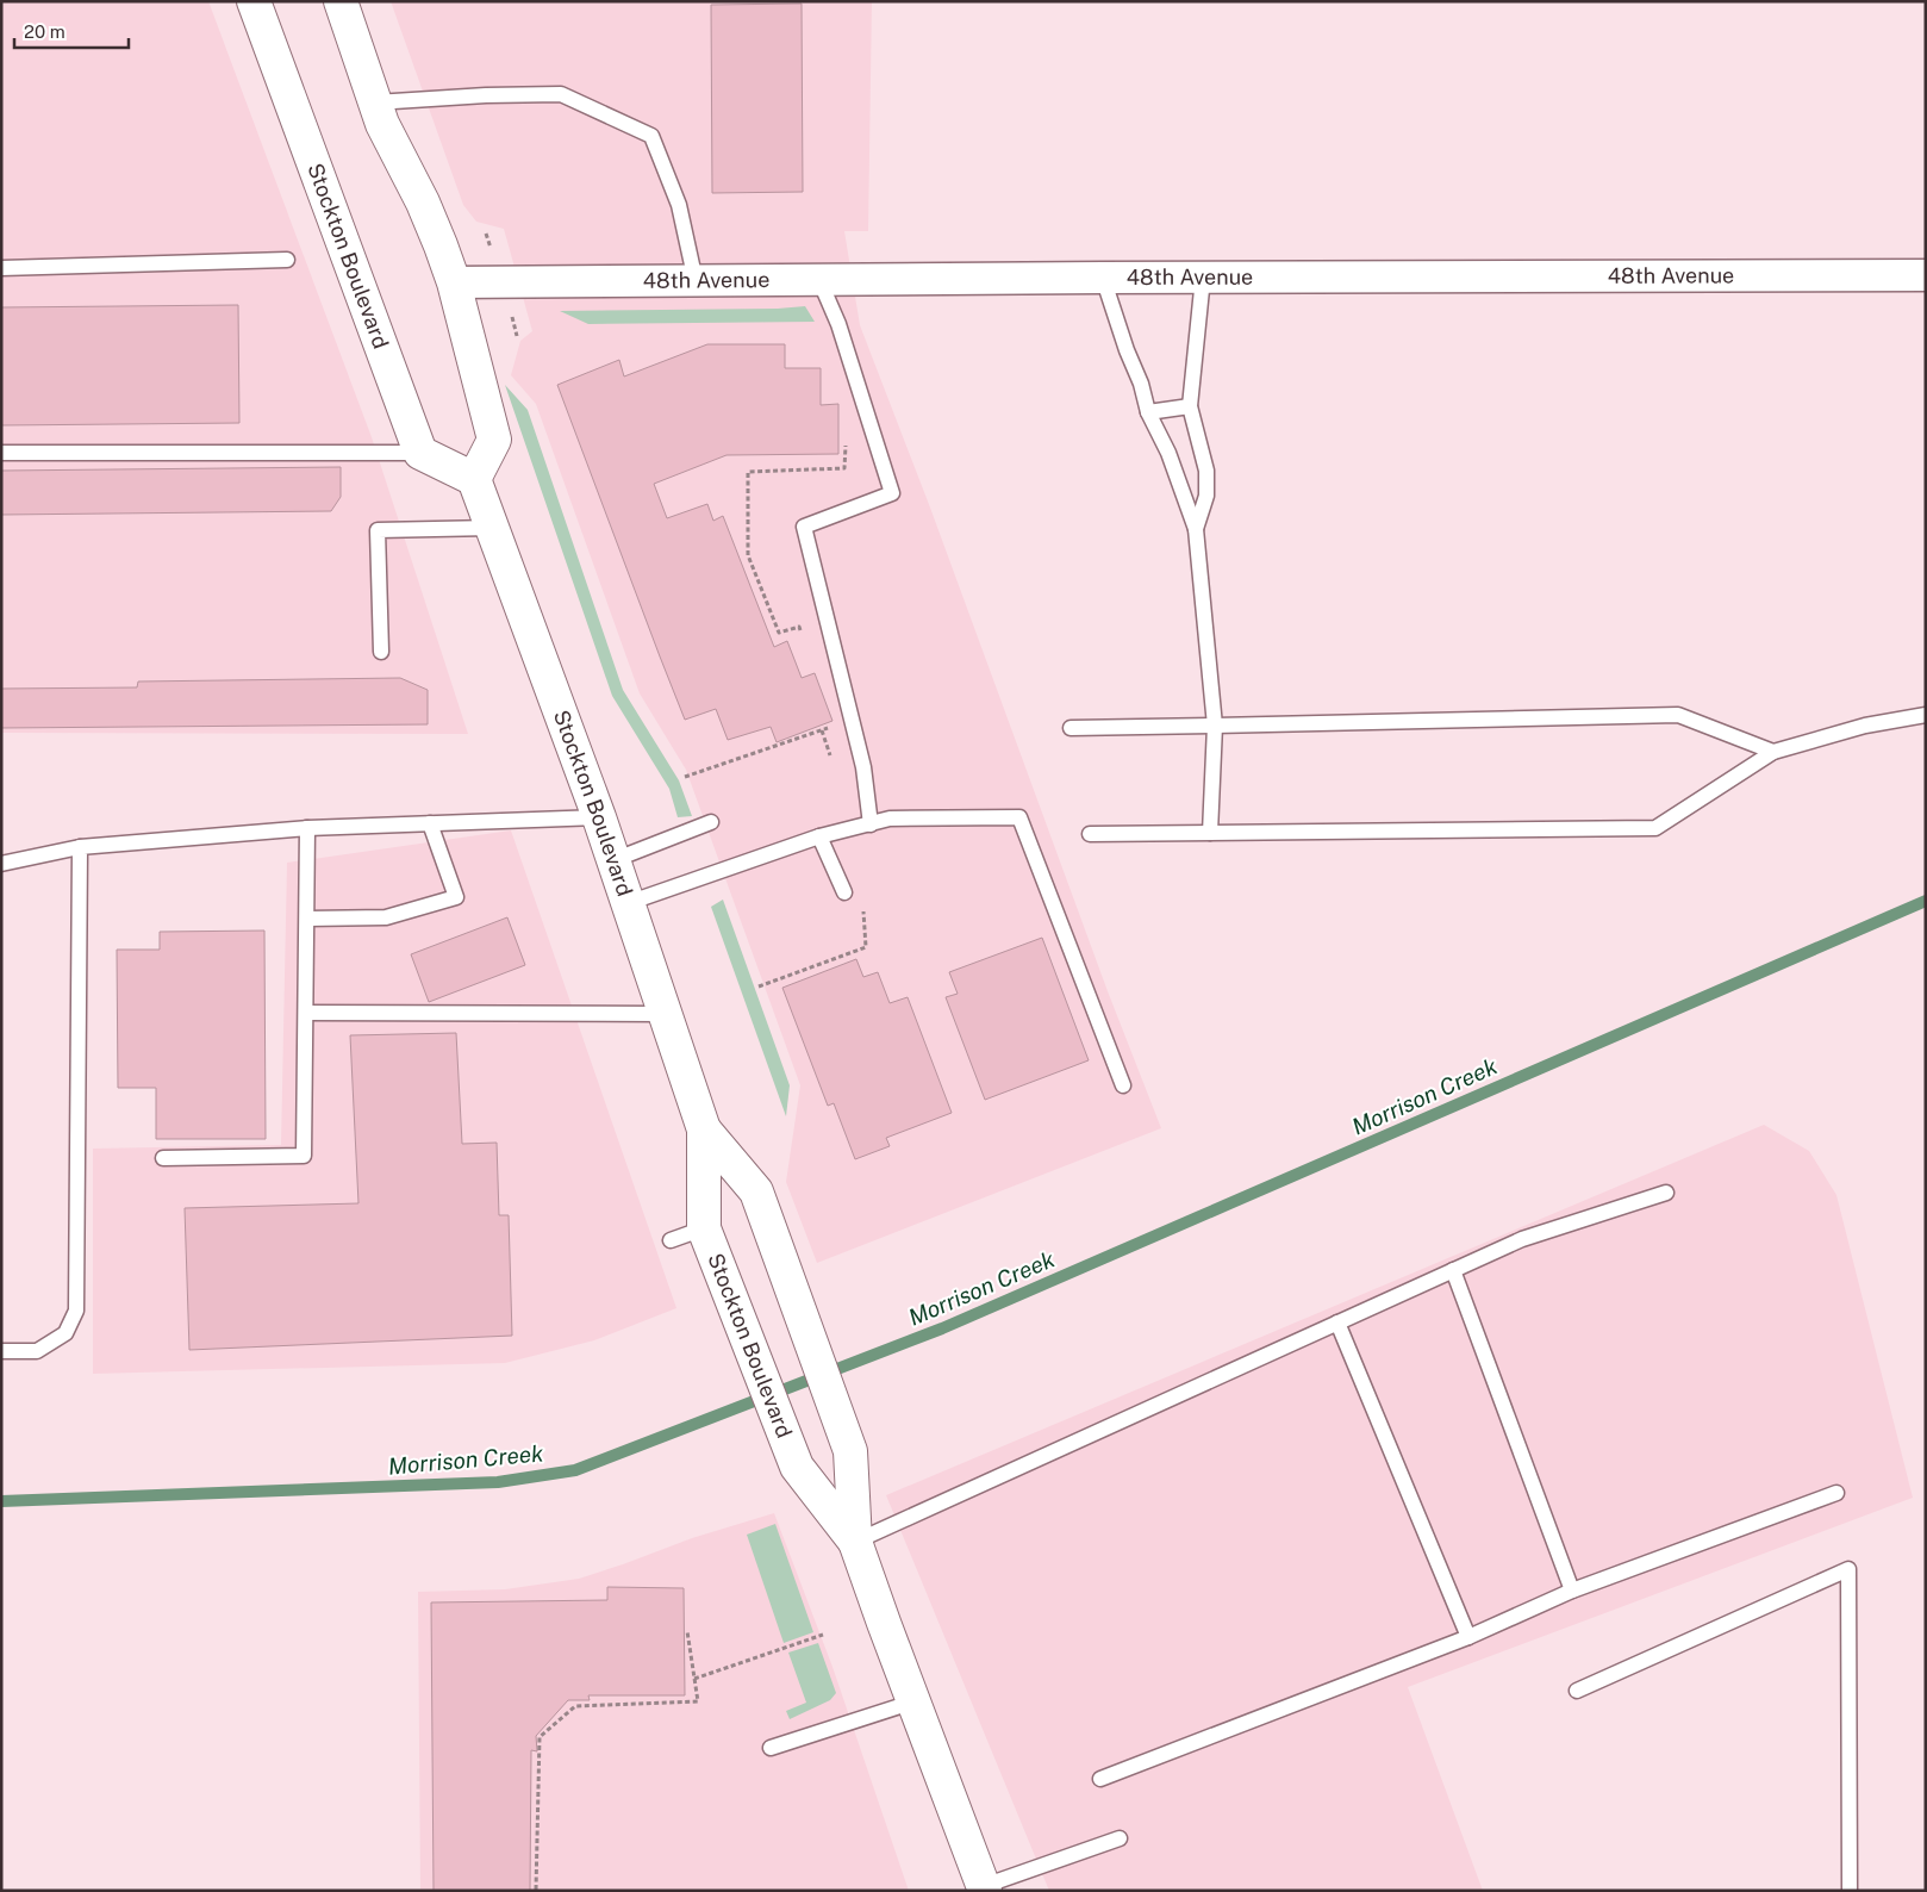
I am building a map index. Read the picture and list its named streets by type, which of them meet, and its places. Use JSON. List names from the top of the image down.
{
  "streets": {
    "main road": ["Stockton Boulevard"],
    "street": ["48th Avenue"]
  },
  "water": ["Morrison Creek"],
  "scale_bar": "20 m"
}
